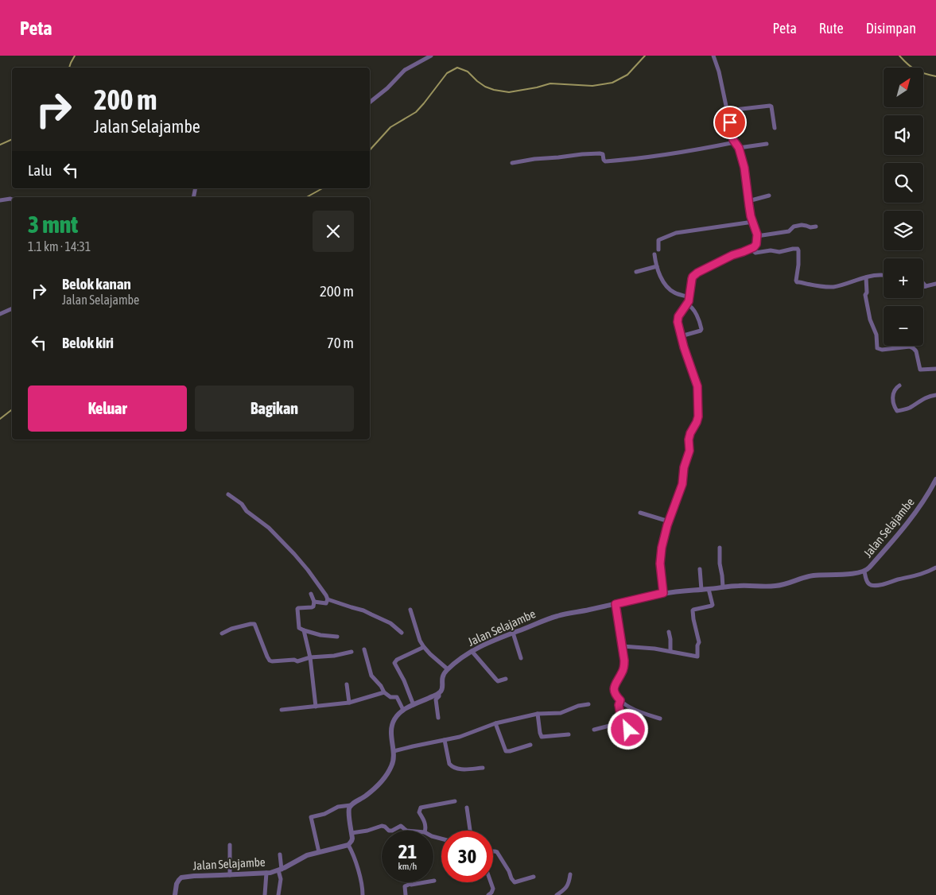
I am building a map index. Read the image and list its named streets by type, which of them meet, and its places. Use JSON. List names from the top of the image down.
{
  "streets": {
    "street": ["Jalan Selajambe"]
  },
  "north": "top right",
  "page": {
    "header": "Peta",
    "nav": ["Peta", "Rute", "Disimpan"],
    "map_buttons": ["+", "−"],
    "turn": ["200 m", "Jalan Selajambe"],
    "then": "Lalu",
    "heading": ["3 mnt", "1.1 km · 14:31"],
    "list": [
      {
        "name": "Belok kanan",
        "note": "Jalan Selajambe",
        "value": "200 m"
      },
      {
        "name": "Belok kiri",
        "value": "70 m"
      }
    ],
    "buttons": ["Keluar", "Bagikan"],
    "speed": "21 km/h",
    "limit": "30"
  }
}
